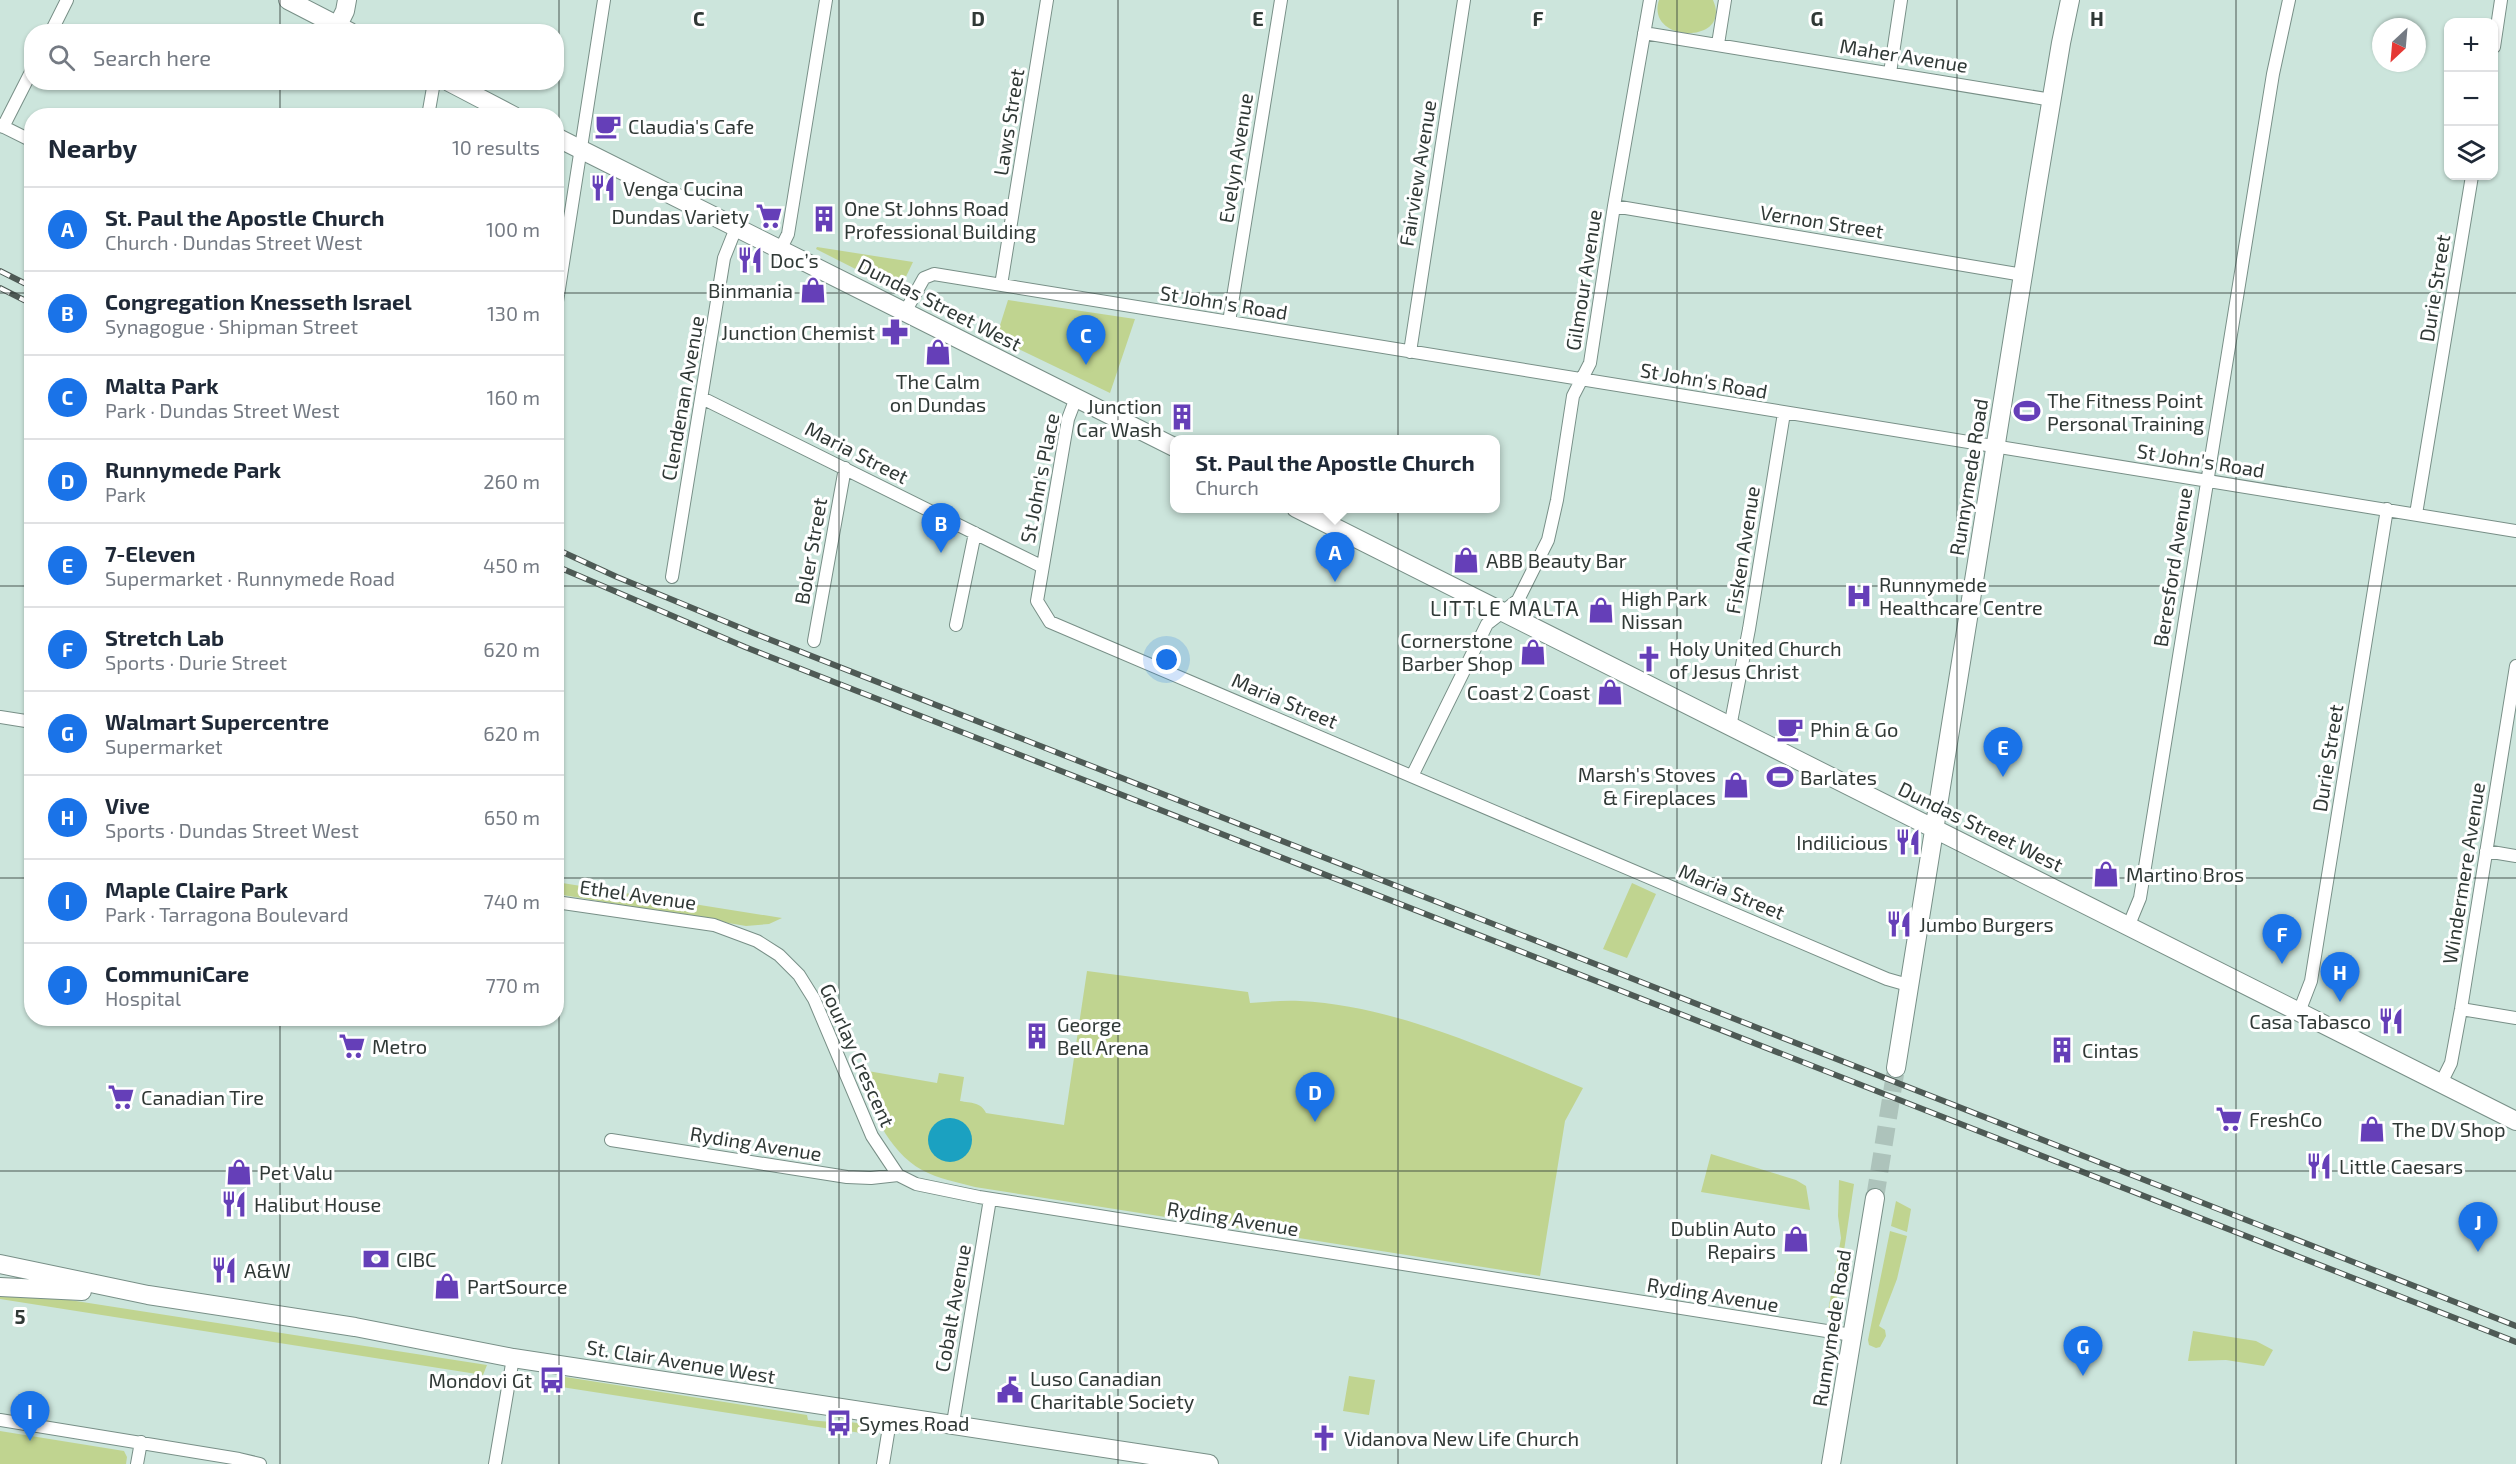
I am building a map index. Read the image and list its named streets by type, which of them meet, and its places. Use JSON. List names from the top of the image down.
{
  "streets": {
    "main road": ["Dundas Street West", "Runnymede Road", "St. Clair Avenue West"],
    "street": [
      "Maher Avenue",
      "Laws Street",
      "Evelyn Avenue",
      "Fairview Avenue",
      "Vernon Street",
      "Gilmour Avenue",
      "Durie Street",
      "St John's Road",
      "Clendenan Avenue",
      "Maria Street",
      "St John's Place",
      "Fisken Avenue",
      "Boler Street",
      "Beresford Avenue",
      "Windermere Avenue",
      "Ethel Avenue",
      "Gourlay Crescent",
      "Ryding Avenue",
      "Cobalt Avenue"
    ]
  },
  "crossings": [
    ["Maher Avenue", "Gilmour Avenue"],
    ["Maher Avenue", "Runnymede Road"],
    ["Laws Street", "St John's Road"],
    ["Evelyn Avenue", "St John's Road"],
    ["Fairview Avenue", "St John's Road"],
    ["Vernon Street", "Gilmour Avenue"],
    ["Vernon Street", "Runnymede Road"],
    ["Gilmour Avenue", "St John's Road"],
    ["Gilmour Avenue", "Dundas Street West"],
    ["Gilmour Avenue", "Maria Street"],
    ["Durie Street", "St John's Road"],
    ["Durie Street", "Dundas Street West"],
    ["St John's Road", "Dundas Street West"],
    ["St John's Road", "Runnymede Road"],
    ["St John's Road", "Fisken Avenue"],
    ["St John's Road", "Beresford Avenue"],
    ["Dundas Street West", "Clendenan Avenue"],
    ["Dundas Street West", "Runnymede Road"],
    ["Dundas Street West", "St John's Place"],
    ["Dundas Street West", "Fisken Avenue"],
    ["Dundas Street West", "Beresford Avenue"],
    ["Dundas Street West", "Windermere Avenue"],
    ["Clendenan Avenue", "Maria Street"],
    ["Maria Street", "Runnymede Road"],
    ["Maria Street", "St John's Place"],
    ["Maria Street", "Boler Street"],
    ["Runnymede Road", "Ryding Avenue"],
    ["Ethel Avenue", "Gourlay Crescent"],
    ["Gourlay Crescent", "Ryding Avenue"],
    ["Ryding Avenue", "Cobalt Avenue"],
    ["Cobalt Avenue", "St. Clair Avenue West"]
  ],
  "districts": ["LITTLE MALTA"],
  "places": {
    "cafe": ["Claudia's Cafe", "Phin & Go"],
    "restaurant": [
      "Venga Cucina",
      "Doc’s",
      "Indilicious",
      "Jumbo Burgers",
      "Casa Tabasco",
      "Little Caesars",
      "Halibut House",
      "A&W"
    ],
    "supermarket": [
      "Dundas Variety",
      "Metro",
      "Canadian Tire",
      "FreshCo"
    ],
    "building": [
      "One St Johns Road Professional Building",
      "Junction Car Wash",
      "George Bell Arena",
      "Cintas"
    ],
    "shop": [
      "Binmania",
      "The Calm on Dundas",
      "ABB Beauty Bar",
      "High Park Nissan",
      "Cornerstone Barber Shop",
      "Coast 2 Coast",
      "Marsh's Stoves & Fireplaces",
      "Martino Bros",
      "The DV Shop",
      "Pet Valu",
      "Dublin Auto Repairs",
      "PartSource"
    ],
    "pharmacy": ["Junction Chemist"],
    "sports": ["The Fitness Point Personal Training", "Barlates"],
    "hospital": ["Runnymede Healthcare Centre"],
    "church": ["Holy United Church of Jesus Christ", "Vidanova New Life Church"],
    "bank": ["CIBC"],
    "bus stop": ["Mondovi Gt", "Symes Road"],
    "public building": ["Luso Canadian Charitable Society"]
  },
  "north": "bottom left",
  "page": {
    "map_buttons": ["+", "−"],
    "search": "Search here",
    "heading": ["Nearby", "10 results"],
    "list": [
      {
        "mark": "A",
        "name": "St. Paul the Apostle Church",
        "note": "Church · Dundas Street West",
        "value": "100 m"
      },
      {
        "mark": "B",
        "name": "Congregation Knesseth Israel",
        "note": "Synagogue · Shipman Street",
        "value": "130 m"
      },
      {
        "mark": "C",
        "name": "Malta Park",
        "note": "Park · Dundas Street West",
        "value": "160 m"
      },
      {
        "mark": "D",
        "name": "Runnymede Park",
        "note": "Park",
        "value": "260 m"
      },
      {
        "mark": "E",
        "name": "7-Eleven",
        "note": "Supermarket · Runnymede Road",
        "value": "450 m"
      },
      {
        "mark": "F",
        "name": "Stretch Lab",
        "note": "Sports · Durie Street",
        "value": "620 m"
      },
      {
        "mark": "G",
        "name": "Walmart Supercentre",
        "note": "Supermarket",
        "value": "620 m"
      },
      {
        "mark": "H",
        "name": "Vive",
        "note": "Sports · Dundas Street West",
        "value": "650 m"
      },
      {
        "mark": "I",
        "name": "Maple Claire Park",
        "note": "Park · Tarragona Boulevard",
        "value": "740 m"
      },
      {
        "mark": "J",
        "name": "CommuniCare",
        "note": "Hospital",
        "value": "770 m"
      }
    ],
    "pins": [
      "C",
      "B",
      "A",
      "E",
      "F",
      "H",
      "D",
      "J",
      "G",
      "I"
    ],
    "popup": ["St. Paul the Apostle Church", "Church"]
  },
  "grid": {
    "columns": [
      "C",
      "D",
      "E",
      "F",
      "G",
      "H"
    ],
    "rows": ["5"]
  }
}
